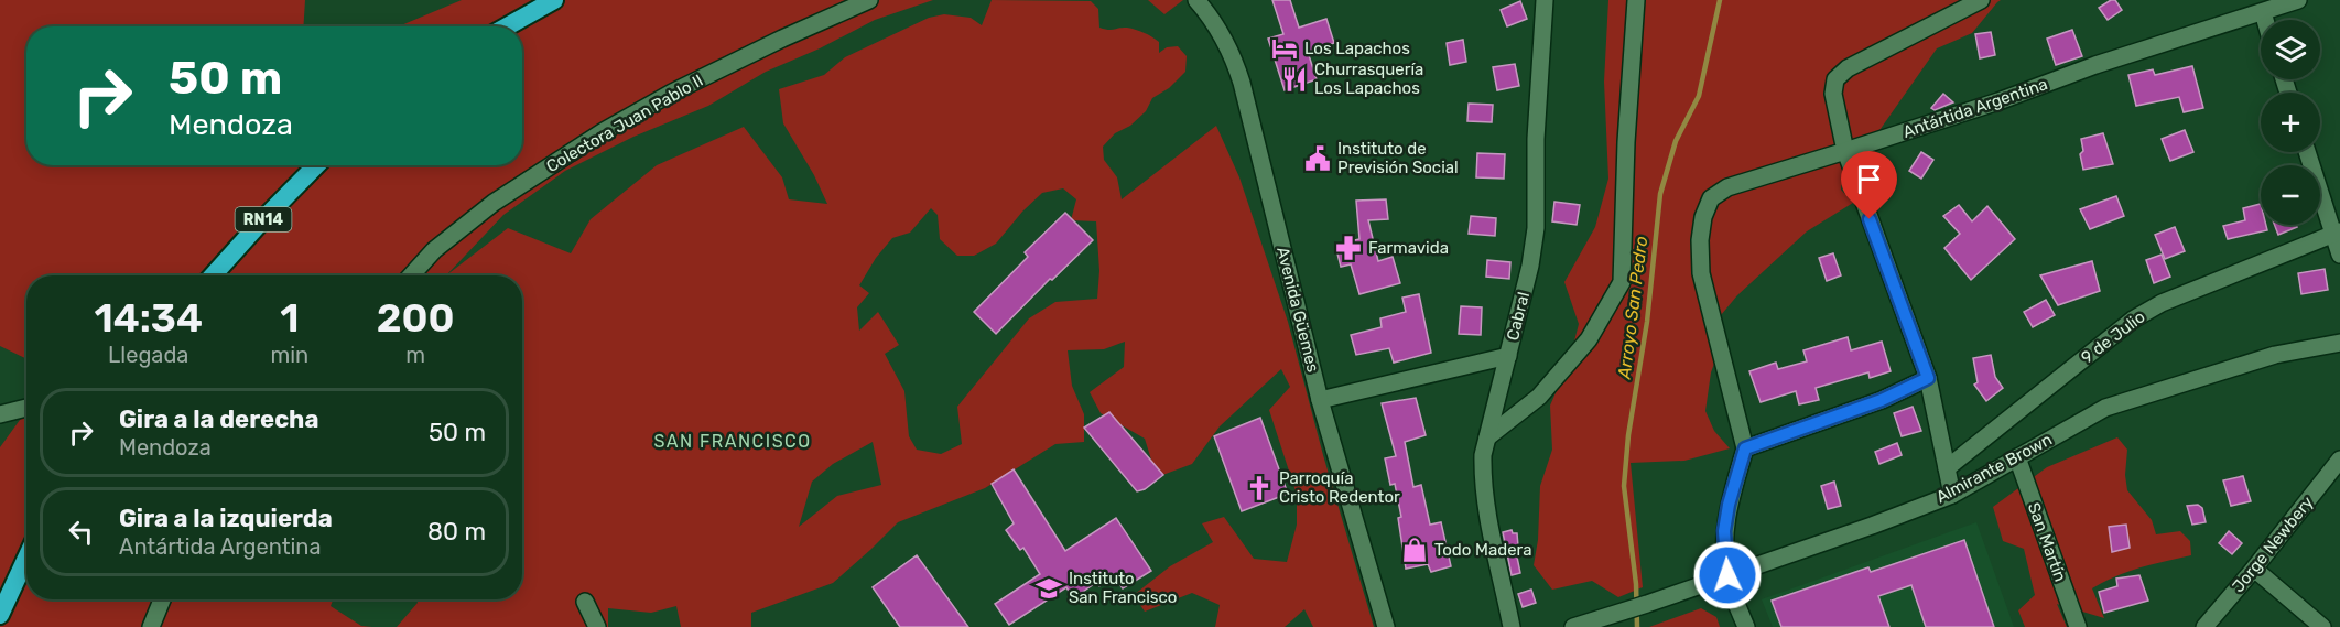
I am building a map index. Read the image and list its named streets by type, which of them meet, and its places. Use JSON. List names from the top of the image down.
{
  "streets": {
    "highway": ["RN14"],
    "street": [
      "Antártida Argentina",
      "Colectora Juan Pablo II",
      "Avenida Güemes",
      "Cabral",
      "9 de Julio",
      "Almirante Brown",
      "San Martín",
      "Jorge Newbery"
    ]
  },
  "crossings": [
    ["Almirante Brown", "San Martín"]
  ],
  "districts": ["SAN FRANCISCO"],
  "water": ["Arroyo San Pedro"],
  "places": {
    "hotel": ["Los Lapachos"],
    "restaurant": ["Churrasquería Los Lapachos"],
    "public building": ["Instituto de Previsión Social"],
    "pharmacy": ["Farmavida"],
    "church": ["Parroquía Cristo Redentor"],
    "shop": ["Todo Madera"],
    "school or university": ["Instituto San Francisco"]
  },
  "page": {
    "map_buttons": ["+", "−"],
    "turn": ["50 m", "Mendoza"],
    "eta": [
      "14:34",
      "Llegada",
      "1",
      "min",
      "200",
      "m"
    ],
    "list": [
      {
        "name": "Gira a la derecha",
        "note": "Mendoza",
        "value": "50 m"
      },
      {
        "name": "Gira a la izquierda",
        "note": "Antártida Argentina",
        "value": "80 m"
      }
    ]
  }
}
